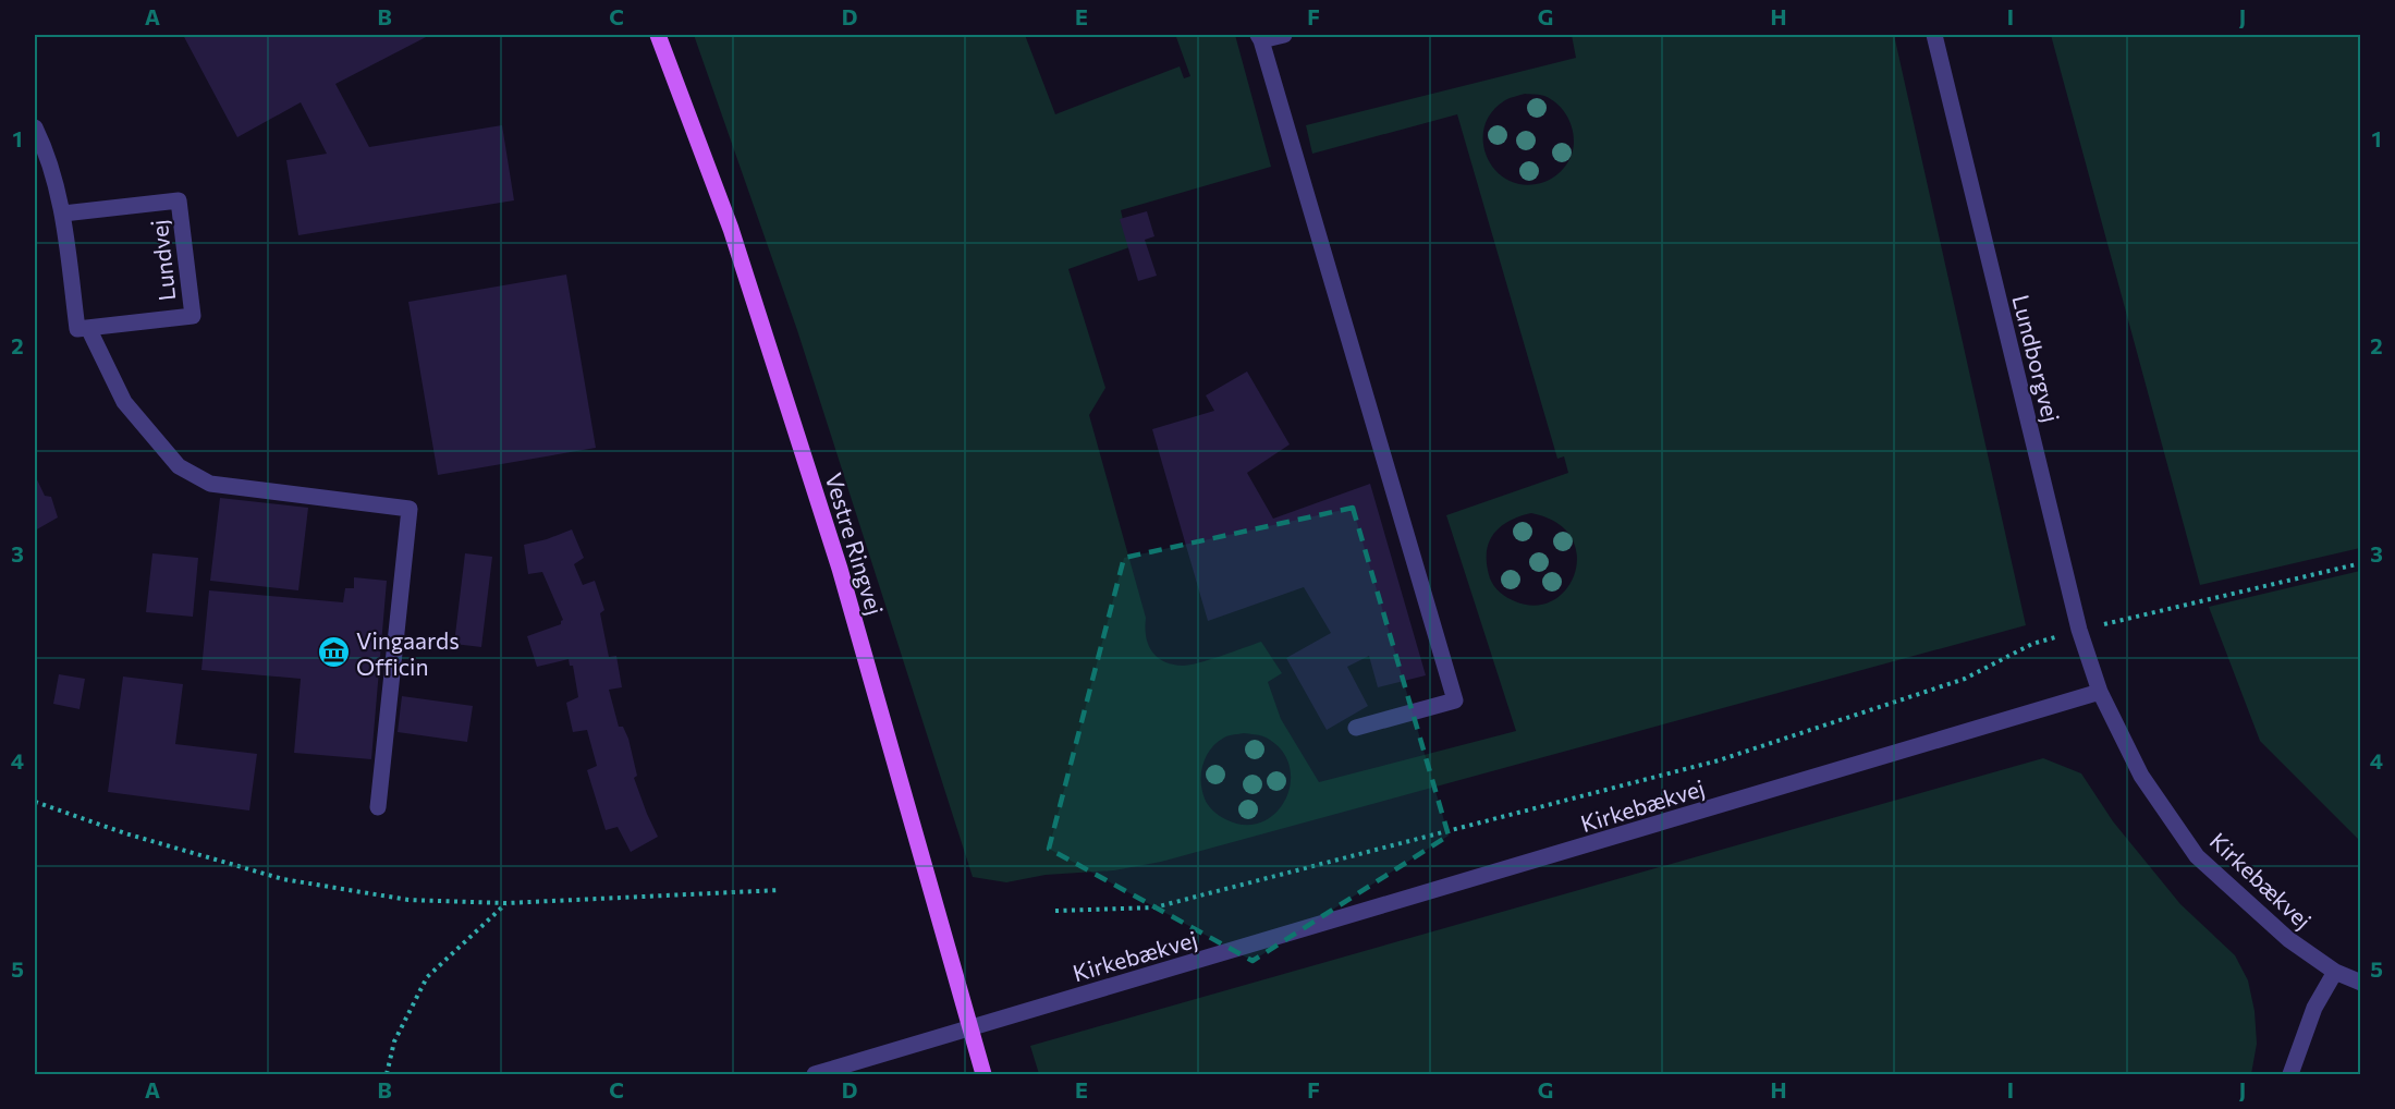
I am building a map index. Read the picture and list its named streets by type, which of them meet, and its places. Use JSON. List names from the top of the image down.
{
  "streets": {
    "main road": ["Vestre Ringvej"],
    "street": ["Lundvej", "Lundborgvej", "Kirkebækvej"]
  },
  "crossings": [
    ["Lundborgvej", "Kirkebækvej"]
  ],
  "places": {
    "museum": ["Vingaards Officin"]
  },
  "grid": {
    "columns": [
      "A",
      "B",
      "C",
      "D",
      "E",
      "F",
      "G",
      "H",
      "I",
      "J"
    ],
    "rows": [
      "1",
      "2",
      "3",
      "4",
      "5"
    ]
  }
}
